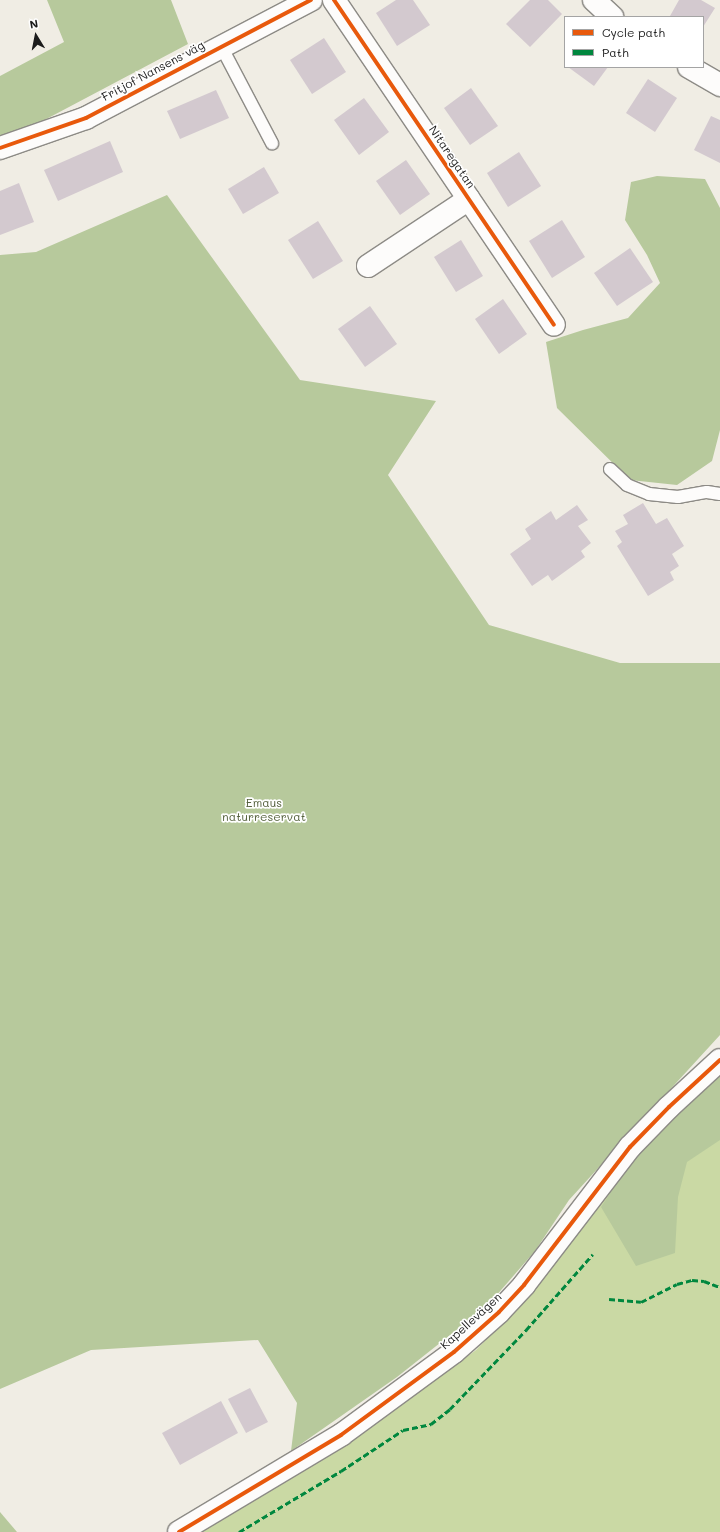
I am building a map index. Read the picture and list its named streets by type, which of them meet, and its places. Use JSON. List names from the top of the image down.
{
  "streets": {
    "street": ["Fritjof Nansens väg", "Nitaregatan", "Kapellevägen"]
  },
  "parks": ["Emaus naturreservat"],
  "legend": ["Cycle path", "Path"],
  "north": "top"
}
